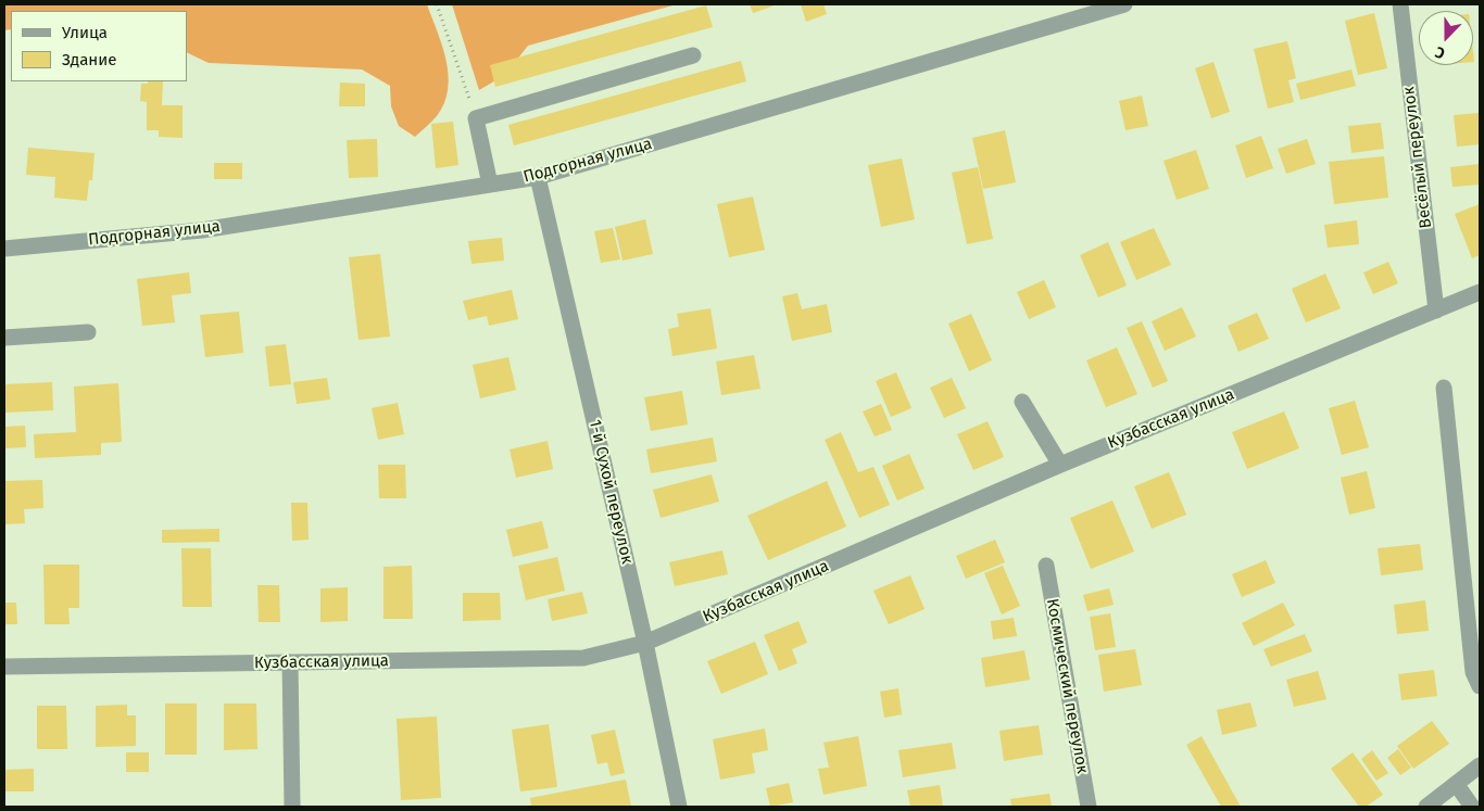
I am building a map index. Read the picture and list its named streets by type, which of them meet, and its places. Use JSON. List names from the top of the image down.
{
  "streets": {
    "street": [
      "Весёлый переулок",
      "Подгорная улица",
      "Кузбасская улица",
      "1-й Сухой переулок",
      "Космический переулок"
    ]
  },
  "crossings": [
    ["Весёлый переулок", "Кузбасская улица"],
    ["Подгорная улица", "1-й Сухой переулок"],
    ["Кузбасская улица", "1-й Сухой переулок"]
  ],
  "legend": ["Улица", "Здание"],
  "north": "bottom"
}
